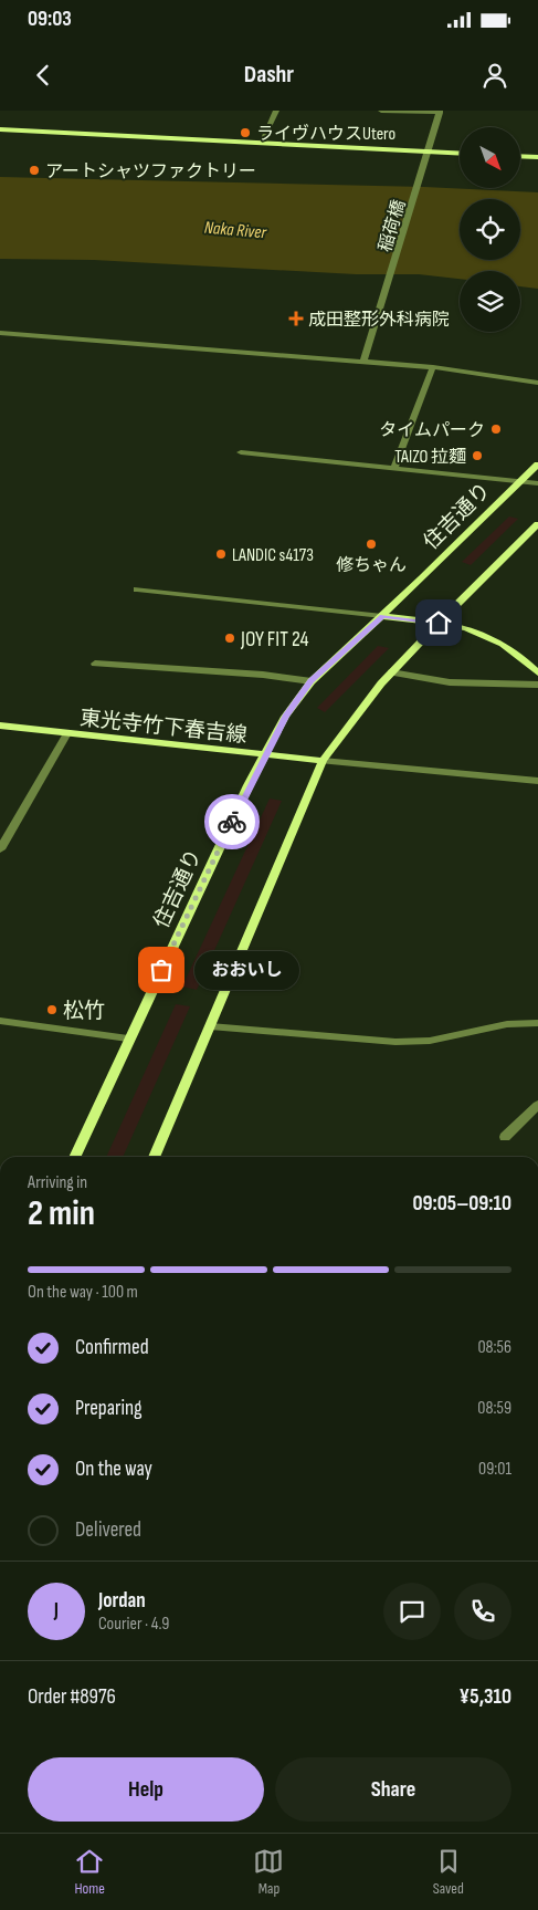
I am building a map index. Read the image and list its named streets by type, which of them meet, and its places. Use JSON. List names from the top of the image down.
{
  "streets": {
    "street": ["稲荷橋", "住吉通り", "東光寺竹下春吉線"]
  },
  "crossings": [
    ["住吉通り", "東光寺竹下春吉線"]
  ],
  "water": ["Naka River"],
  "places": {
    "other": [
      "ライヴハウスUtero",
      "アートシャツファクトリー",
      "タイムパーク",
      "TAIZO 拉麵",
      "修ちゃん",
      "LANDIC s4173",
      "JOY FIT 24",
      "おおいし",
      "松竹"
    ],
    "health": ["成田整形外科病院"]
  },
  "north": "bottom right",
  "page": {
    "status": "09:03",
    "header": "Dashr",
    "bubble": "おおいし",
    "heading": ["2 min", "Arriving in", "09:05–09:10"],
    "panel": [
      "Jordan",
      "Courier · 4.9",
      "Order #8976",
      "¥5,310"
    ],
    "bar": "On the way · 100 m",
    "list": [
      ["Confirmed", "08:56"],
      ["Preparing", "08:59"],
      ["On the way", "09:01"],
      "Delivered"
    ],
    "round": "J",
    "buttons": ["Help", "Share"],
    "tabs": ["Home", "Map", "Saved"]
  }
}
